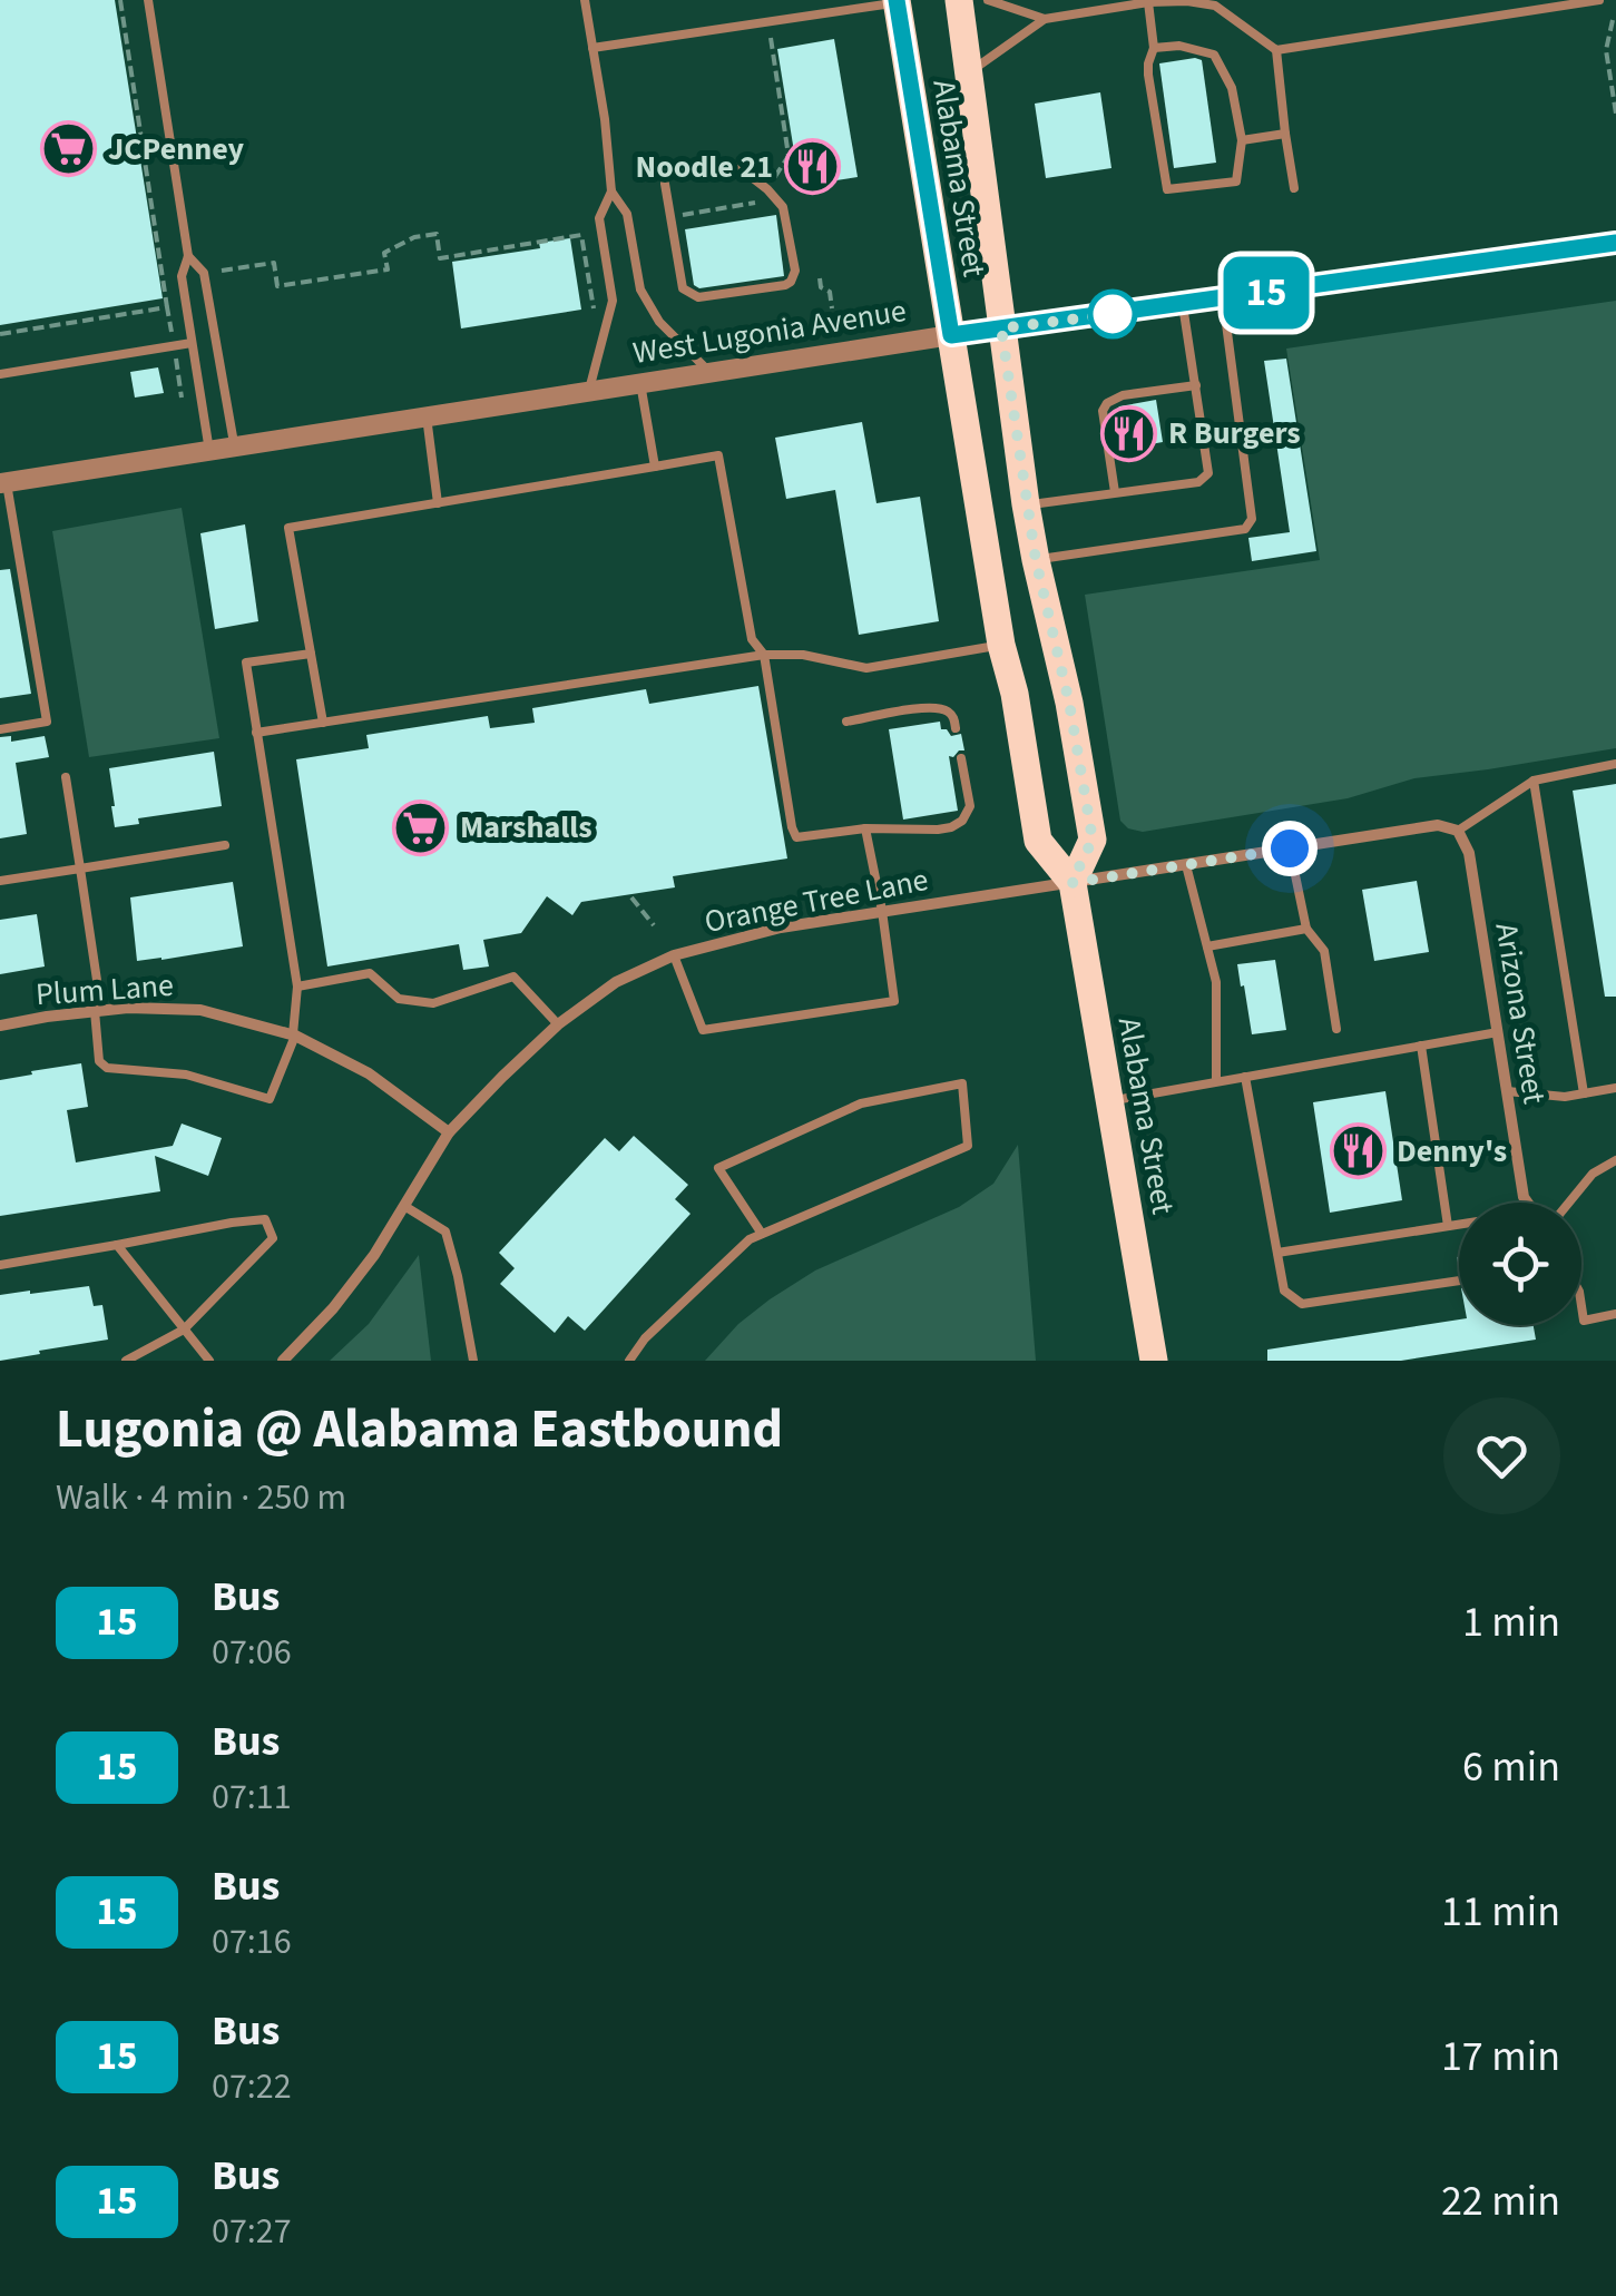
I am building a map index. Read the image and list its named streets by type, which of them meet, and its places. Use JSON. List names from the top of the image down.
{
  "streets": {
    "main road": ["Alabama Street", "West Lugonia Avenue"],
    "street": ["Orange Tree Lane", "Plum Lane", "Arizona Street"]
  },
  "crossings": [
    ["Alabama Street", "West Lugonia Avenue"],
    ["Alabama Street", "Orange Tree Lane"],
    ["Orange Tree Lane", "Plum Lane"],
    ["Orange Tree Lane", "Arizona Street"]
  ],
  "places": {
    "supermarket": ["JCPenney", "Marshalls"],
    "restaurant": ["Noodle 21", "R Burgers", "Denny's"]
  },
  "lines": ["bus line 15"],
  "page": {
    "on_map": "15",
    "heading": ["Lugonia @ Alabama Eastbound", "Walk · 4 min · 250 m"],
    "list": [
      {
        "mark": "15",
        "name": "Bus",
        "note": "07:06",
        "value": "1 min"
      },
      {
        "mark": "15",
        "name": "Bus",
        "note": "07:11",
        "value": "6 min"
      },
      {
        "mark": "15",
        "name": "Bus",
        "note": "07:16",
        "value": "11 min"
      },
      {
        "mark": "15",
        "name": "Bus",
        "note": "07:22",
        "value": "17 min"
      },
      {
        "mark": "15",
        "name": "Bus",
        "note": "07:27",
        "value": "22 min"
      }
    ]
  }
}
